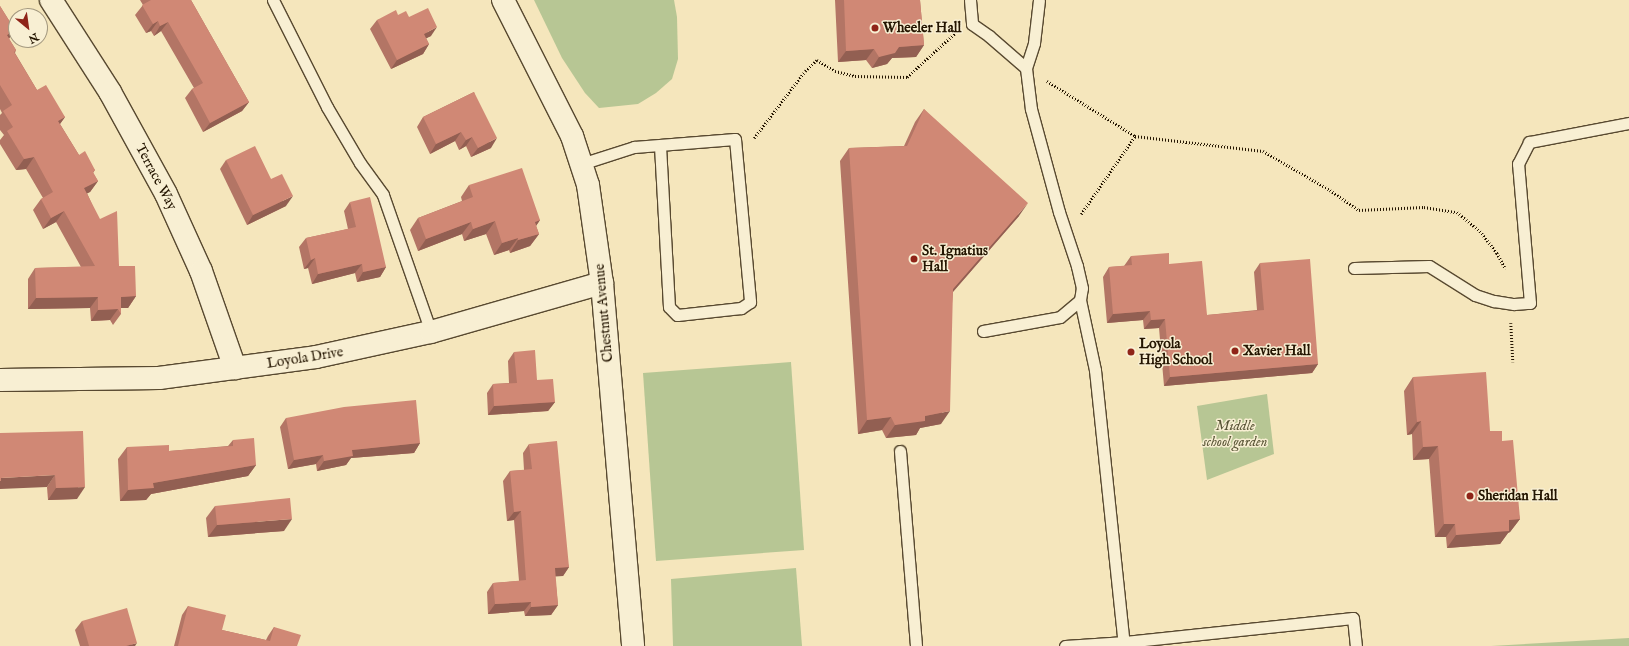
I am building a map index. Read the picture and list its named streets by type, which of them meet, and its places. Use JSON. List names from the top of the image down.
{
  "streets": {
    "street": ["Terrace Way", "Chestnut Avenue", "Loyola Drive"]
  },
  "crossings": [
    ["Terrace Way", "Loyola Drive"],
    ["Chestnut Avenue", "Loyola Drive"]
  ],
  "parks": ["Middle school garden"],
  "places": [
    "Wheeler Hall",
    "St. Ignatius Hall",
    "Xavier Hall",
    "Loyola High School",
    "Sheridan Hall"
  ],
  "north": "bottom right"
}
